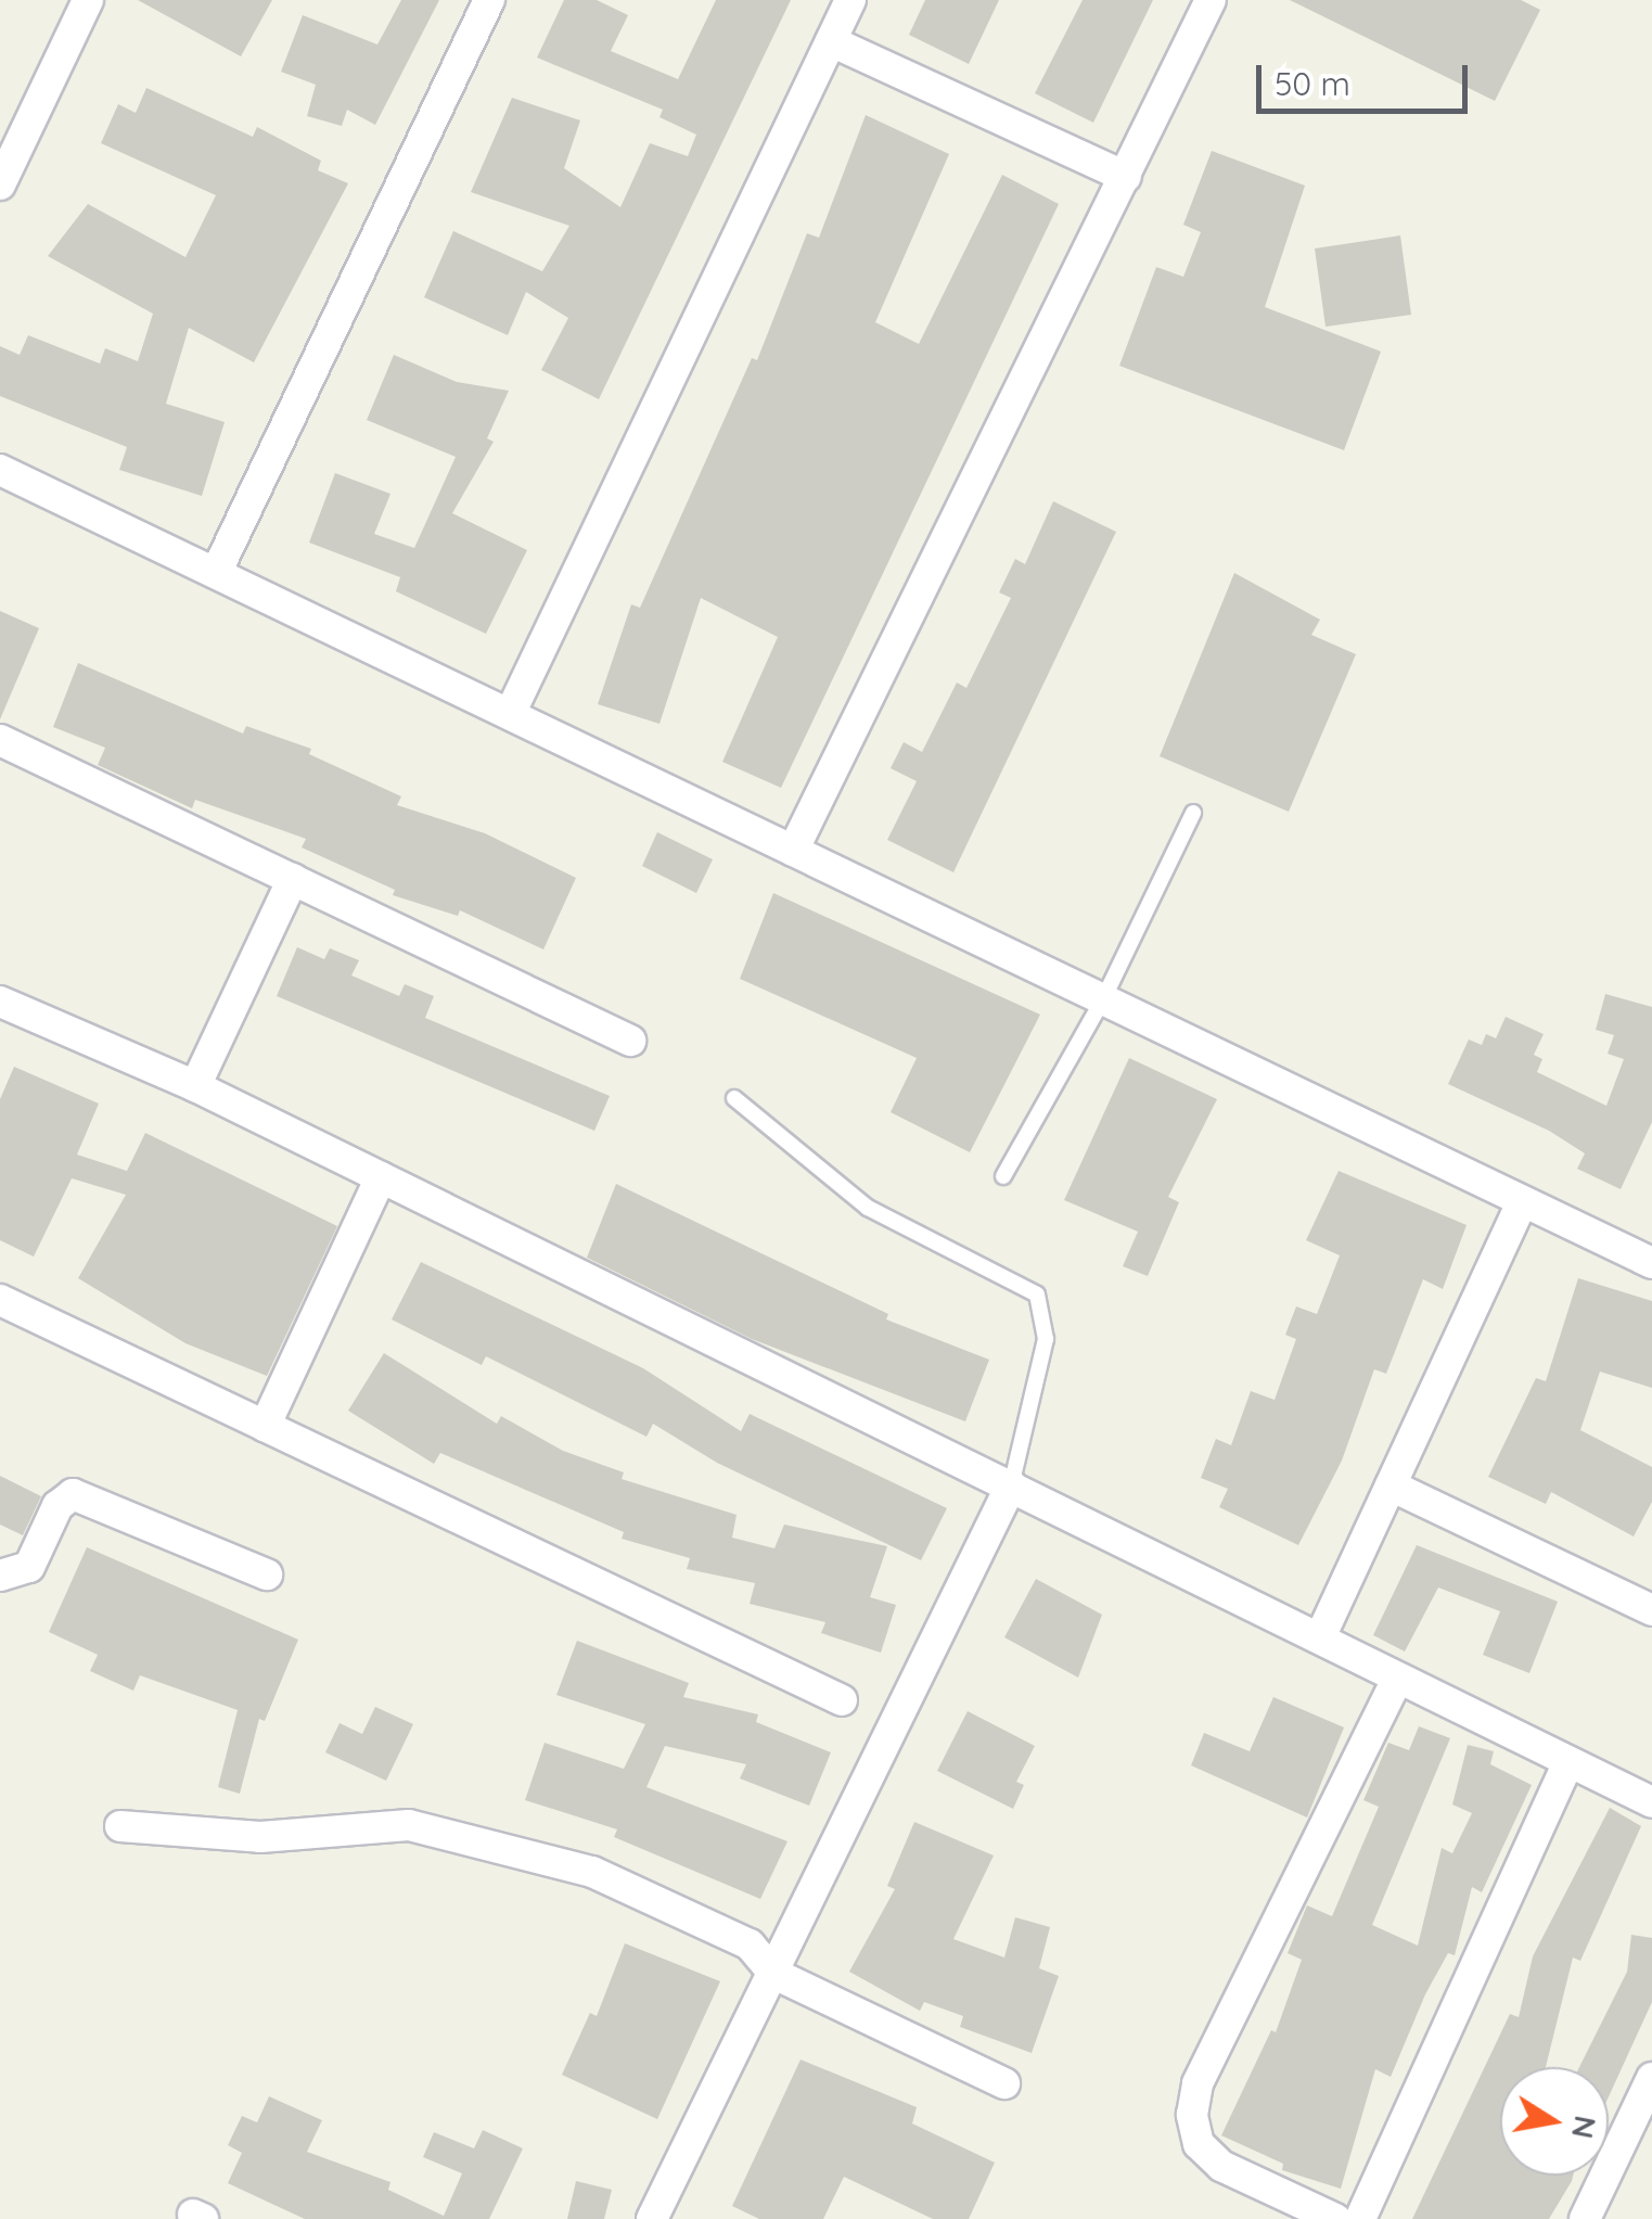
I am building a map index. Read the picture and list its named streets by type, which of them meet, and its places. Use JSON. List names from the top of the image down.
{
  "scale_bar": "50 m",
  "north": "right"
}
